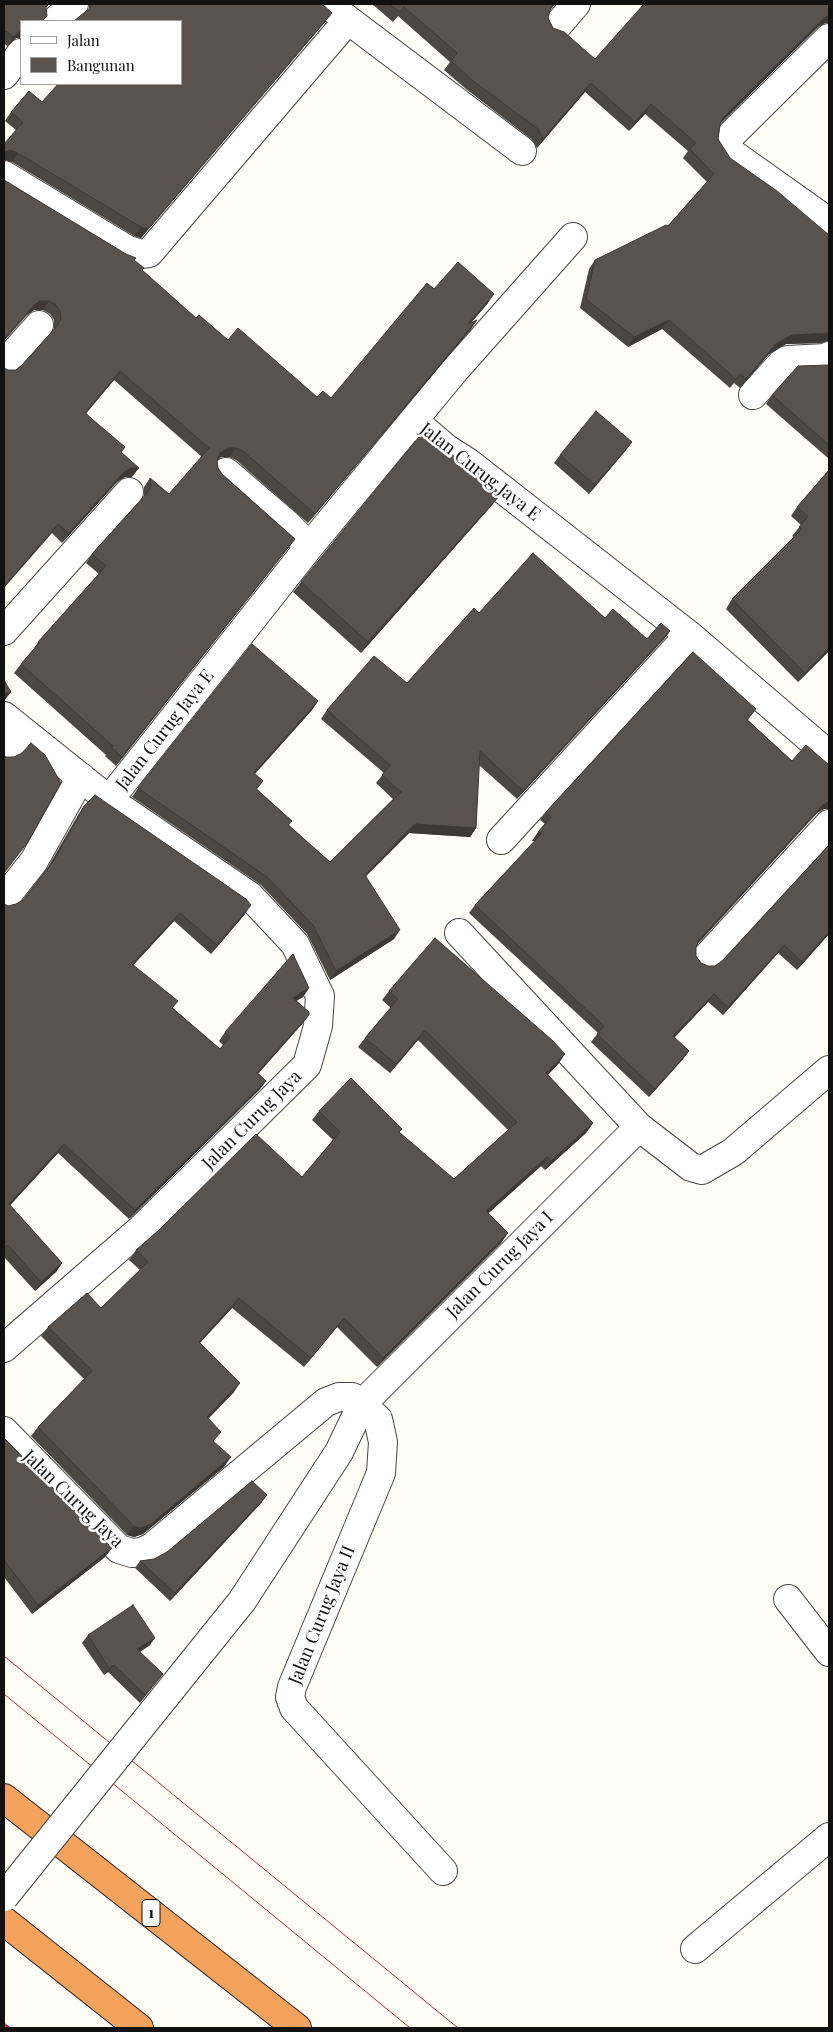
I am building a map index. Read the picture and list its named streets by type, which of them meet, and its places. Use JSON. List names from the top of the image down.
{
  "streets": {
    "highway": ["1"],
    "street": [
      "Jalan Curug Jaya E",
      "Jalan Curug Jaya",
      "Jalan Curug Jaya I",
      "Jalan Curug Jaya II"
    ]
  },
  "crossings": [
    ["Jalan Curug Jaya E", "Jalan Curug Jaya"],
    ["Jalan Curug Jaya", "Jalan Curug Jaya I"],
    ["Jalan Curug Jaya", "Jalan Curug Jaya II"],
    ["Jalan Curug Jaya I", "Jalan Curug Jaya II"]
  ],
  "legend": ["Jalan", "Bangunan"]
}
